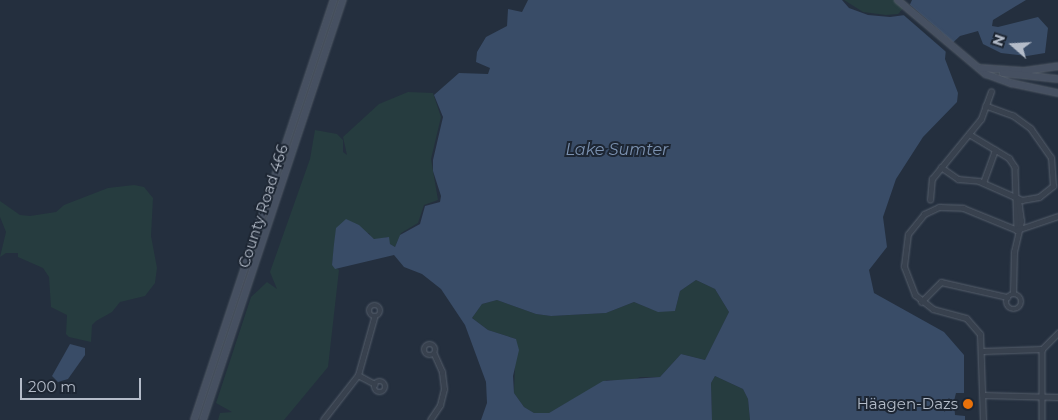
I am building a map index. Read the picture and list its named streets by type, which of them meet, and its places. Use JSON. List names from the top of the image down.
{
  "streets": {
    "main road": ["County Road 466"]
  },
  "water": ["Lake Sumter"],
  "places": ["Häagen-Dazs"],
  "scale_bar": "200 m",
  "north": "left"
}
